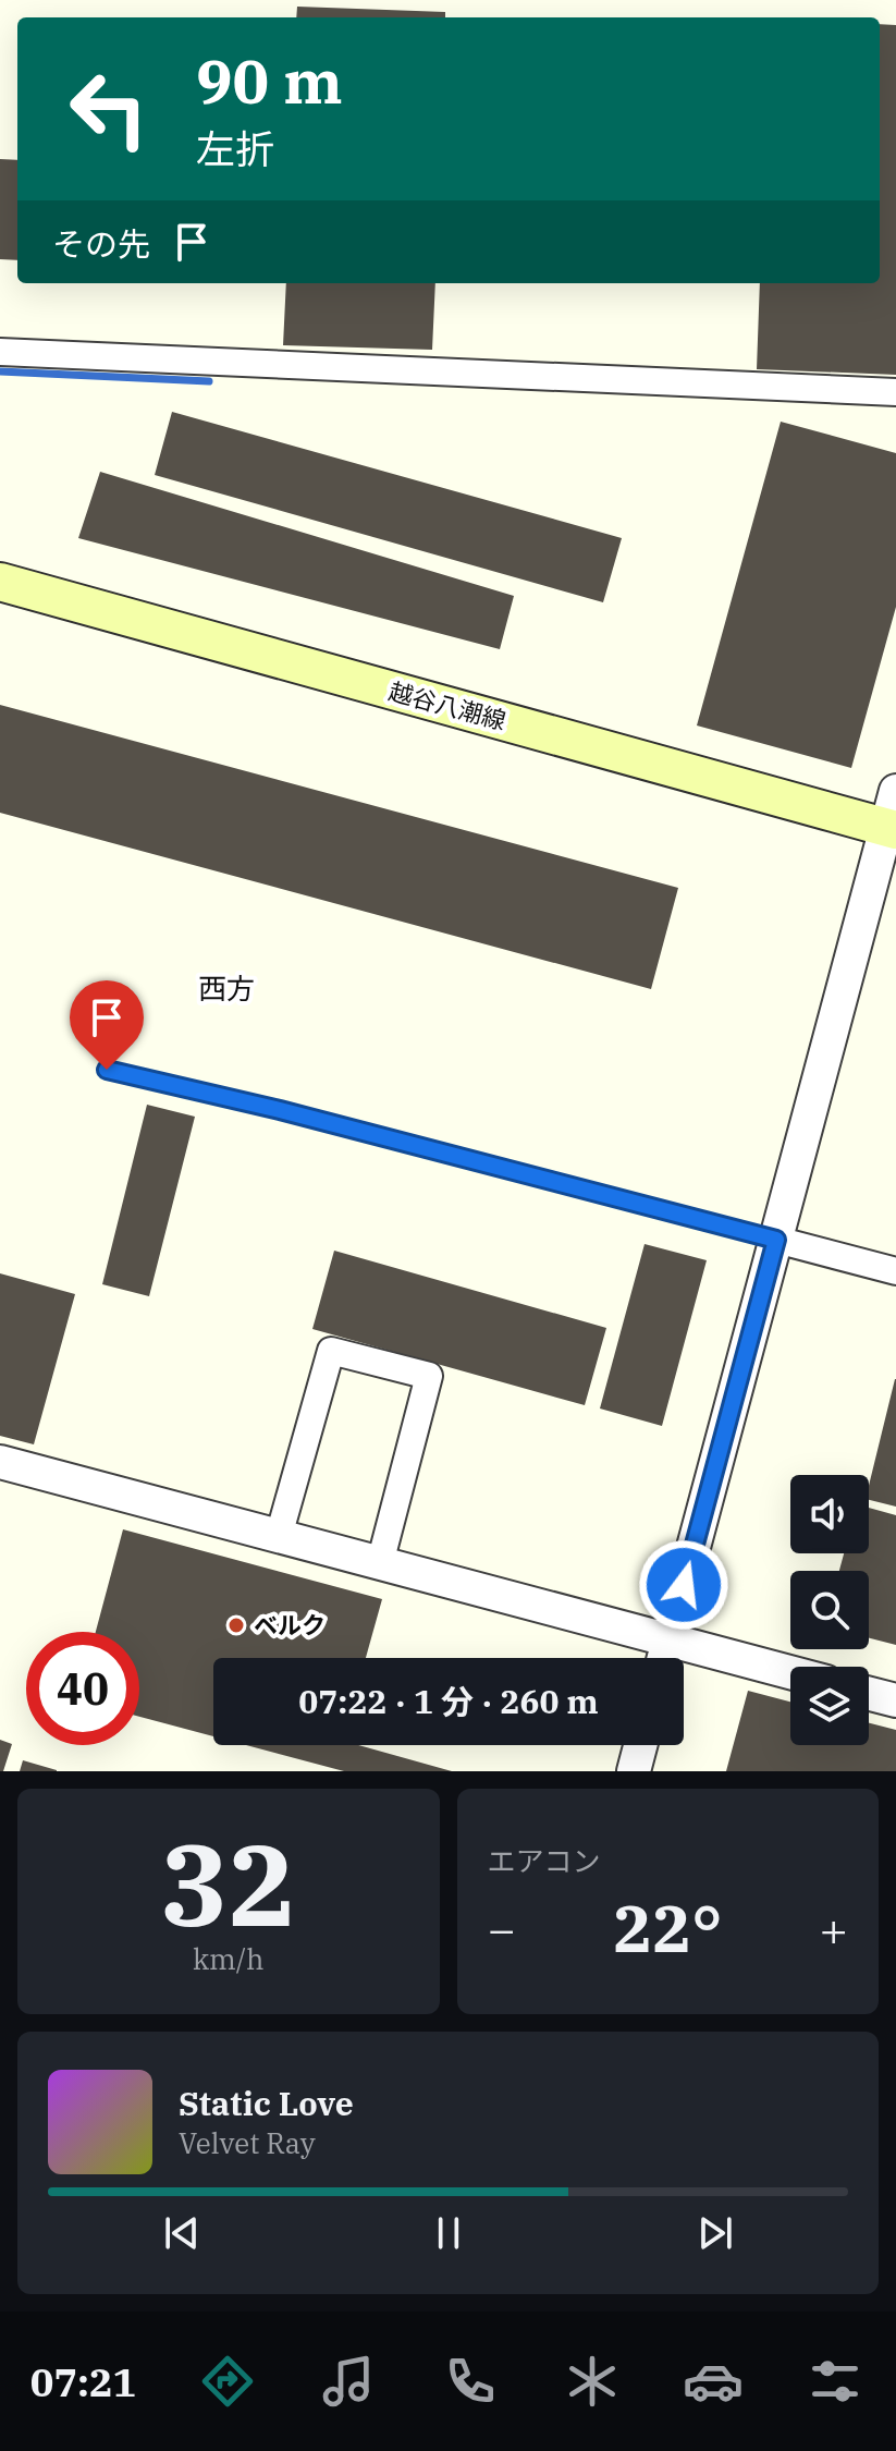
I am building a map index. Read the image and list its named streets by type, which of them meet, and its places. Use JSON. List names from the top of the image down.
{
  "streets": {
    "main road": ["越谷八潮線"]
  },
  "districts": ["西方"],
  "places": ["ベルク"],
  "page": {
    "turn": ["90 m", "左折"],
    "then": "その先",
    "limit": "40",
    "trip": "07:22 · 1 分 · 260 m",
    "tile": [
      ["32", "km/h"],
      "エアコン"
    ],
    "heat": ["−", "22°", "+"],
    "song": ["Static Love", "Velvet Ray"],
    "tabs": "07:21"
  }
}
